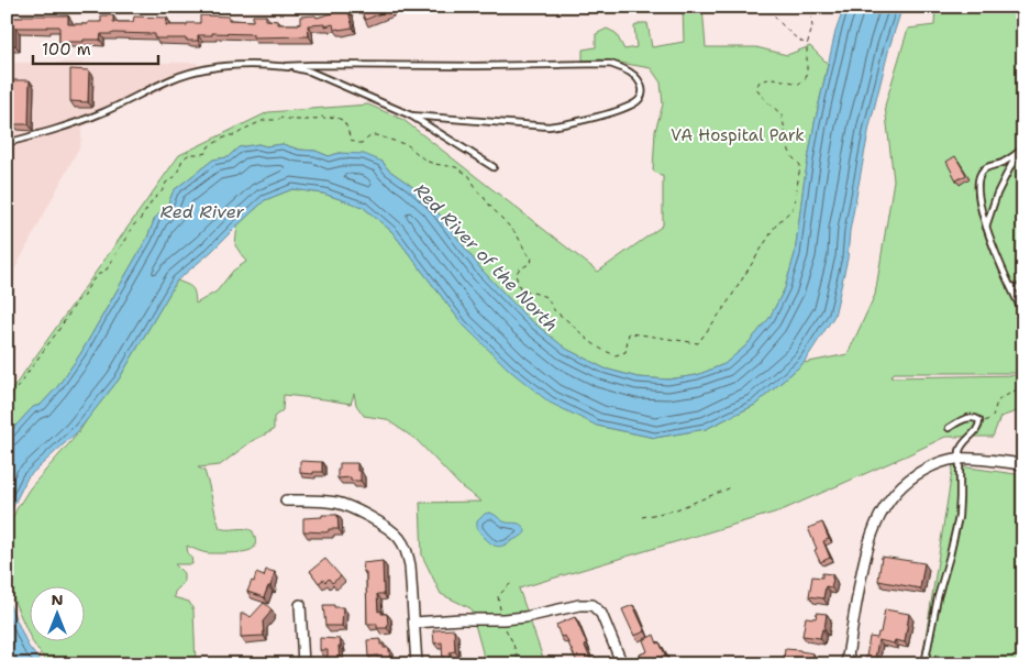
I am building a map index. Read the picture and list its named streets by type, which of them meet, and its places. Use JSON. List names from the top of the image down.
{
  "water": ["Red River", "Red River of the North"],
  "parks": ["VA Hospital Park"],
  "scale_bar": "100 m",
  "north": "top"
}
